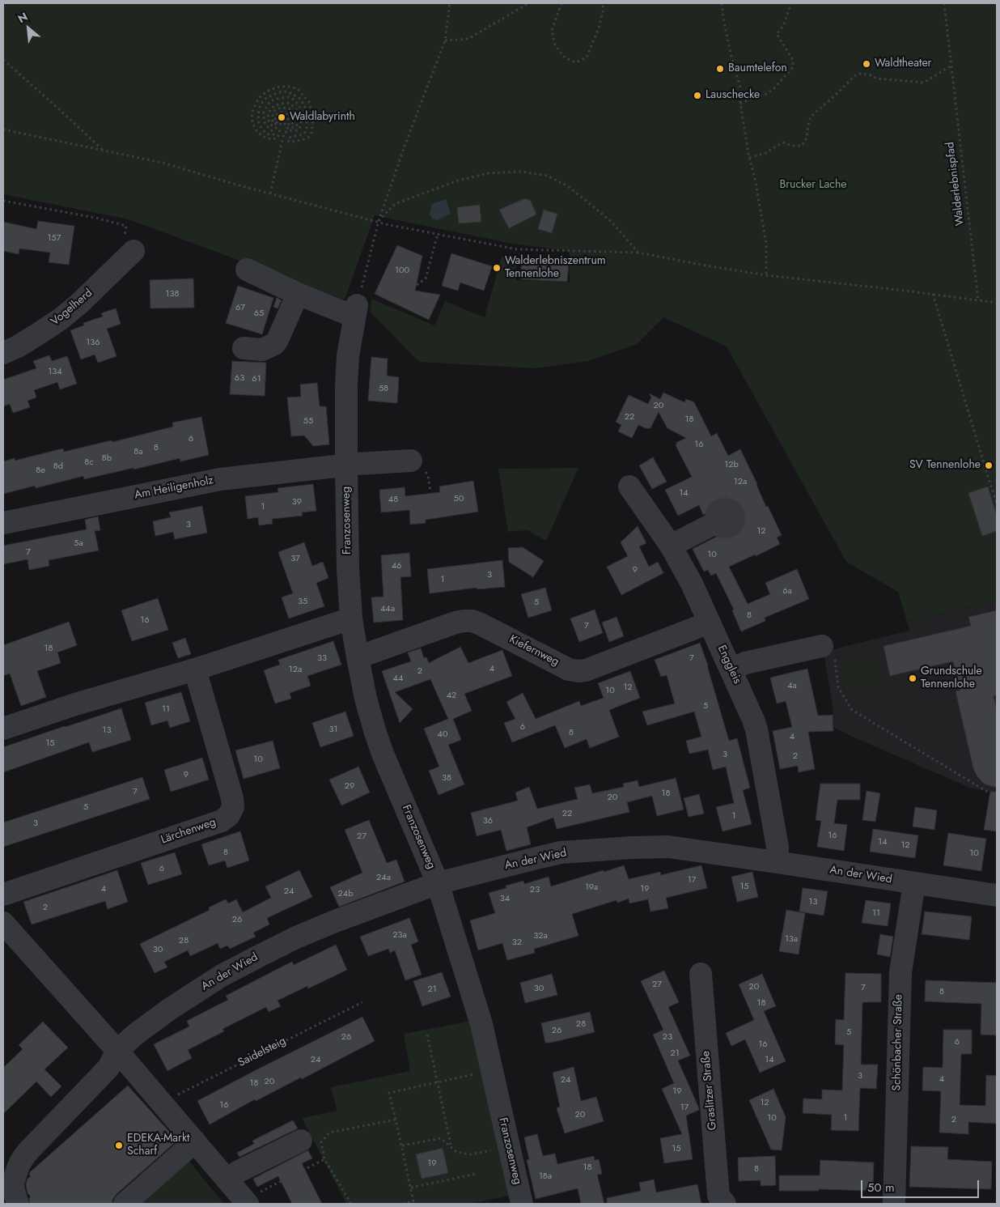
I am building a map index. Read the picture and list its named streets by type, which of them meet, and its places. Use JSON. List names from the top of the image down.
{
  "streets": {
    "street": [
      "Vogelherd",
      "Am Heiligenholz",
      "Franzosenweg",
      "Kiefernweg",
      "Enggleis",
      "Lärchenweg",
      "An der Wied",
      "Schönbacher Straße",
      "Graslitzer Straße"
    ],
    "path": ["Walderlebnispfad", "Saidelsteig"]
  },
  "crossings": [
    ["Am Heiligenholz", "Franzosenweg"],
    ["Franzosenweg", "Kiefernweg"],
    ["Franzosenweg", "An der Wied"],
    ["Kiefernweg", "Enggleis"],
    ["Enggleis", "An der Wied"],
    ["An der Wied", "Schönbacher Straße"]
  ],
  "parks": ["Brucker Lache"],
  "places": [
    "Waldtheater",
    "Baumtelefon",
    "Lauschecke",
    "Waldlabyrinth",
    "Walderlebniszentrum Tennenlohe",
    "SV Tennenlohe",
    "Grundschule Tennenlohe",
    "EDEKA-Markt Scharf"
  ],
  "house_numbers": [
    "157",
    "100",
    "138",
    "67",
    "65",
    "136",
    "134",
    "63",
    "61",
    "58",
    "20",
    "22",
    "18",
    "55",
    "6",
    "16",
    "8",
    "8a",
    "8b",
    "8c",
    "12b",
    "8d",
    "8e",
    "12a",
    "14",
    "50",
    "48",
    "39",
    "1",
    "3",
    "12",
    "5a",
    "7",
    "10",
    "37",
    "46",
    "9",
    "3",
    "1",
    "6a",
    "35",
    "5",
    "44a",
    "8",
    "16",
    "7",
    "18",
    "33",
    "7",
    "4",
    "12a",
    "2",
    "44",
    "4a",
    "12",
    "10",
    "42",
    "5",
    "11",
    "6",
    "31",
    "13",
    "8",
    "40",
    "4",
    "15",
    "3",
    "2",
    "10",
    "9",
    "38",
    "29",
    "7",
    "18",
    "20",
    "5",
    "22",
    "1",
    "36",
    "3",
    "16",
    "27",
    "14",
    "12",
    "8",
    "10",
    "6",
    "24a",
    "17",
    "15",
    "19a",
    "4",
    "19",
    "23",
    "24",
    "24b",
    "34",
    "13",
    "2",
    "11",
    "26",
    "23a",
    "32a",
    "13a",
    "28",
    "32",
    "30",
    "27",
    "20",
    "7",
    "30",
    "21",
    "8",
    "18",
    "28",
    "26",
    "5",
    "26",
    "23",
    "6",
    "16",
    "21",
    "24",
    "14",
    "3",
    "4",
    "24",
    "20",
    "18",
    "19",
    "12",
    "16",
    "17",
    "20",
    "10",
    "1",
    "2",
    "15",
    "19",
    "18",
    "8",
    "18a"
  ],
  "scale_bar": "50 m",
  "north": "top left"
}
